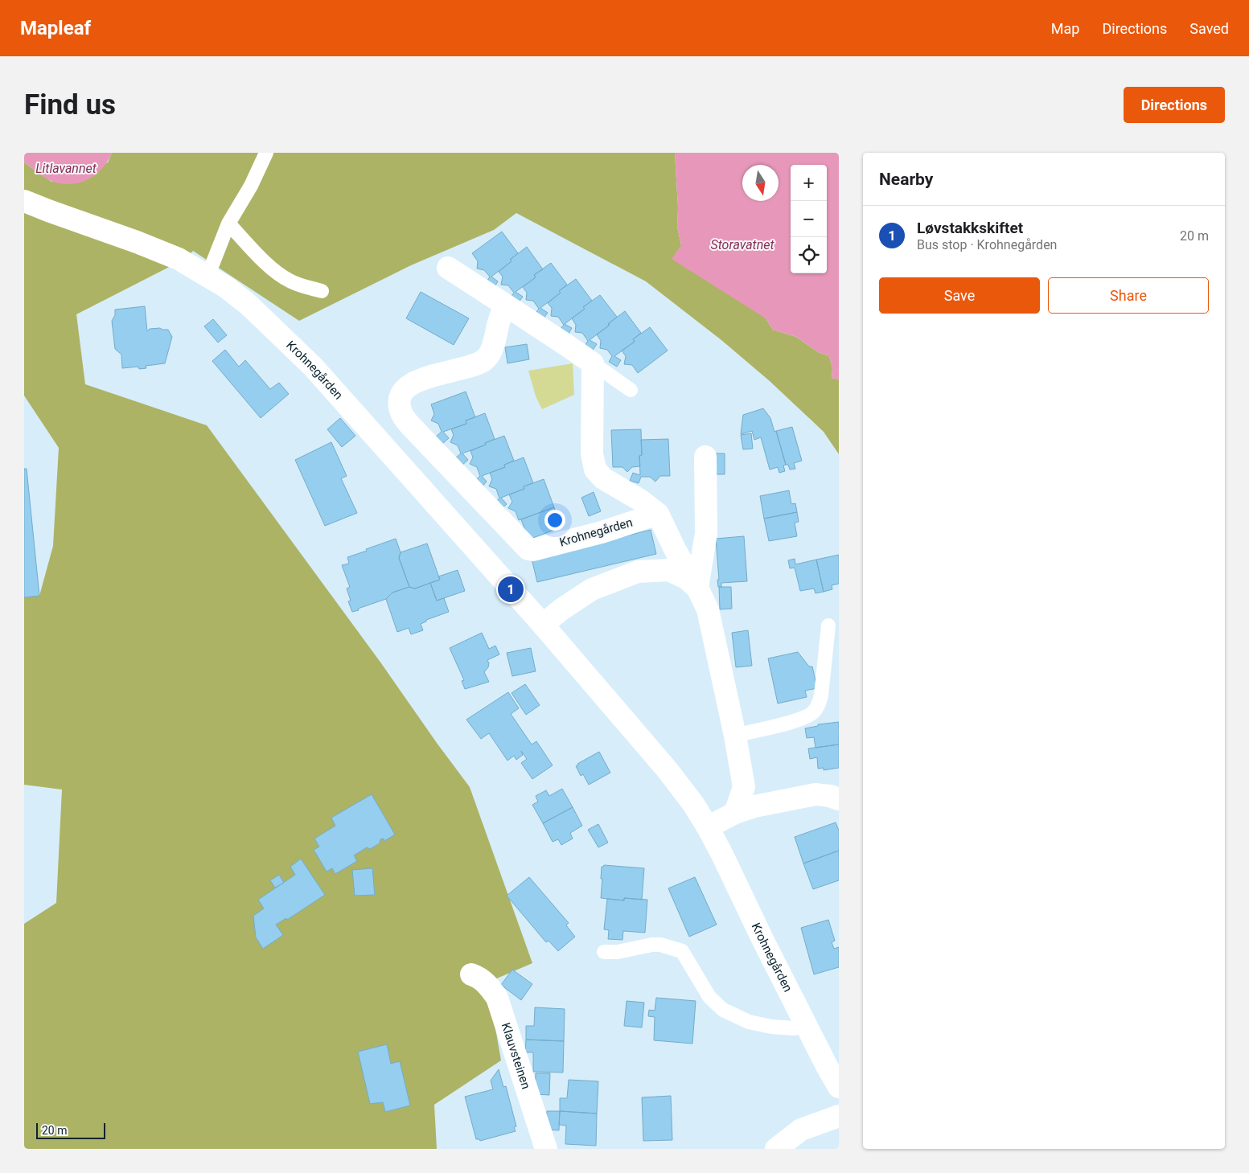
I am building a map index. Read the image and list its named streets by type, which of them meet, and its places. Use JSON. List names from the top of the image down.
{
  "streets": {
    "street": ["Krohnegården", "Klauvsteinen"]
  },
  "water": ["Litlavannet", "Storavatnet"],
  "scale_bar": "20 m",
  "north": "bottom",
  "page": {
    "header": "Mapleaf",
    "nav": ["Map", "Directions", "Saved"],
    "buttons": [
      "Directions",
      ["Save", "Share"]
    ],
    "title": "Find us",
    "heading": "Nearby",
    "map_buttons": ["+", "−"],
    "list": [
      {
        "mark": "1",
        "name": "Løvstakkskiftet",
        "note": "Bus stop · Krohnegården",
        "value": "20 m"
      }
    ],
    "pins": "1",
    "scale": "20 m"
  }
}
